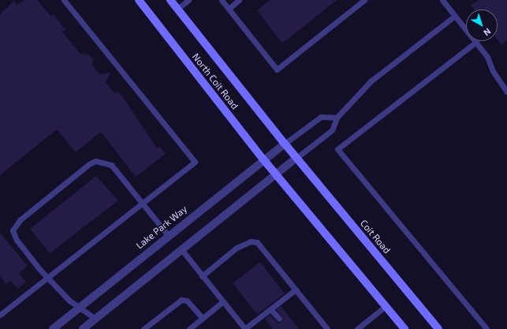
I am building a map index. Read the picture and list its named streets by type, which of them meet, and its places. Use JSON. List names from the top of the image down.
{
  "streets": {
    "main road": ["North Coit Road", "Coit Road"],
    "street": ["Lake Park Way"]
  },
  "crossings": [
    ["North Coit Road", "Lake Park Way"],
    ["North Coit Road", "Coit Road"]
  ],
  "north": "bottom right"
}
